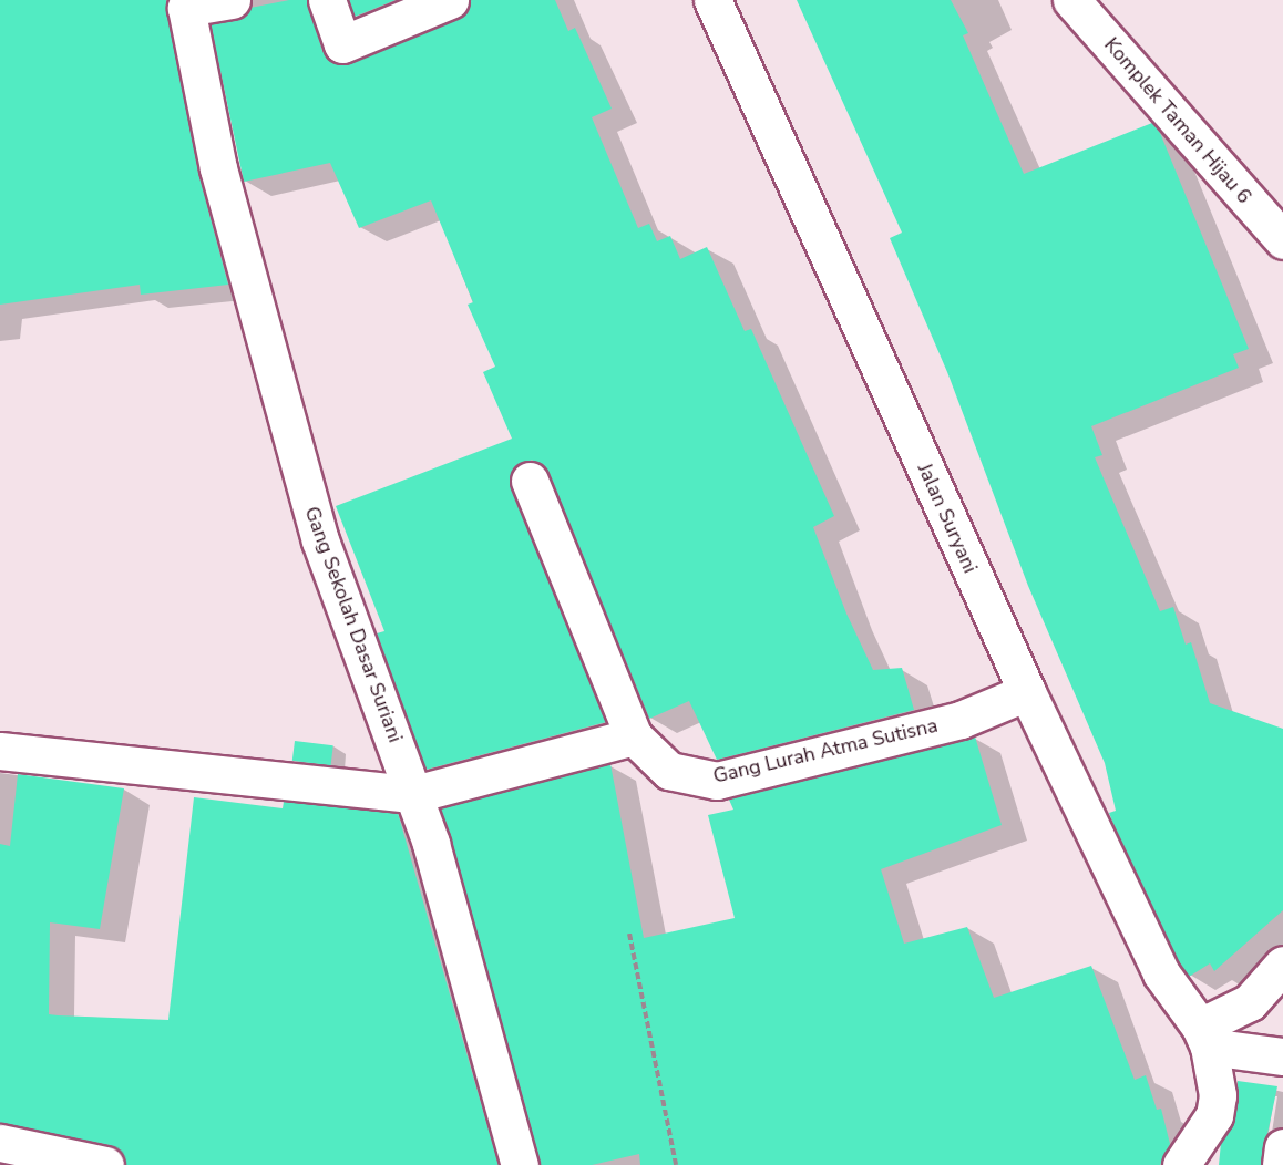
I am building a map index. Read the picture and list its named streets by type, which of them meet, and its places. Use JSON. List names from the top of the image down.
{
  "streets": {
    "street": [
      "Komplek Taman Hijau 6",
      "Jalan Suryani",
      "Gang Sekolah Dasar Suriani",
      "Gang Lurah Atma Sutisna"
    ]
  },
  "crossings": [
    ["Jalan Suryani", "Gang Lurah Atma Sutisna"]
  ]
}
